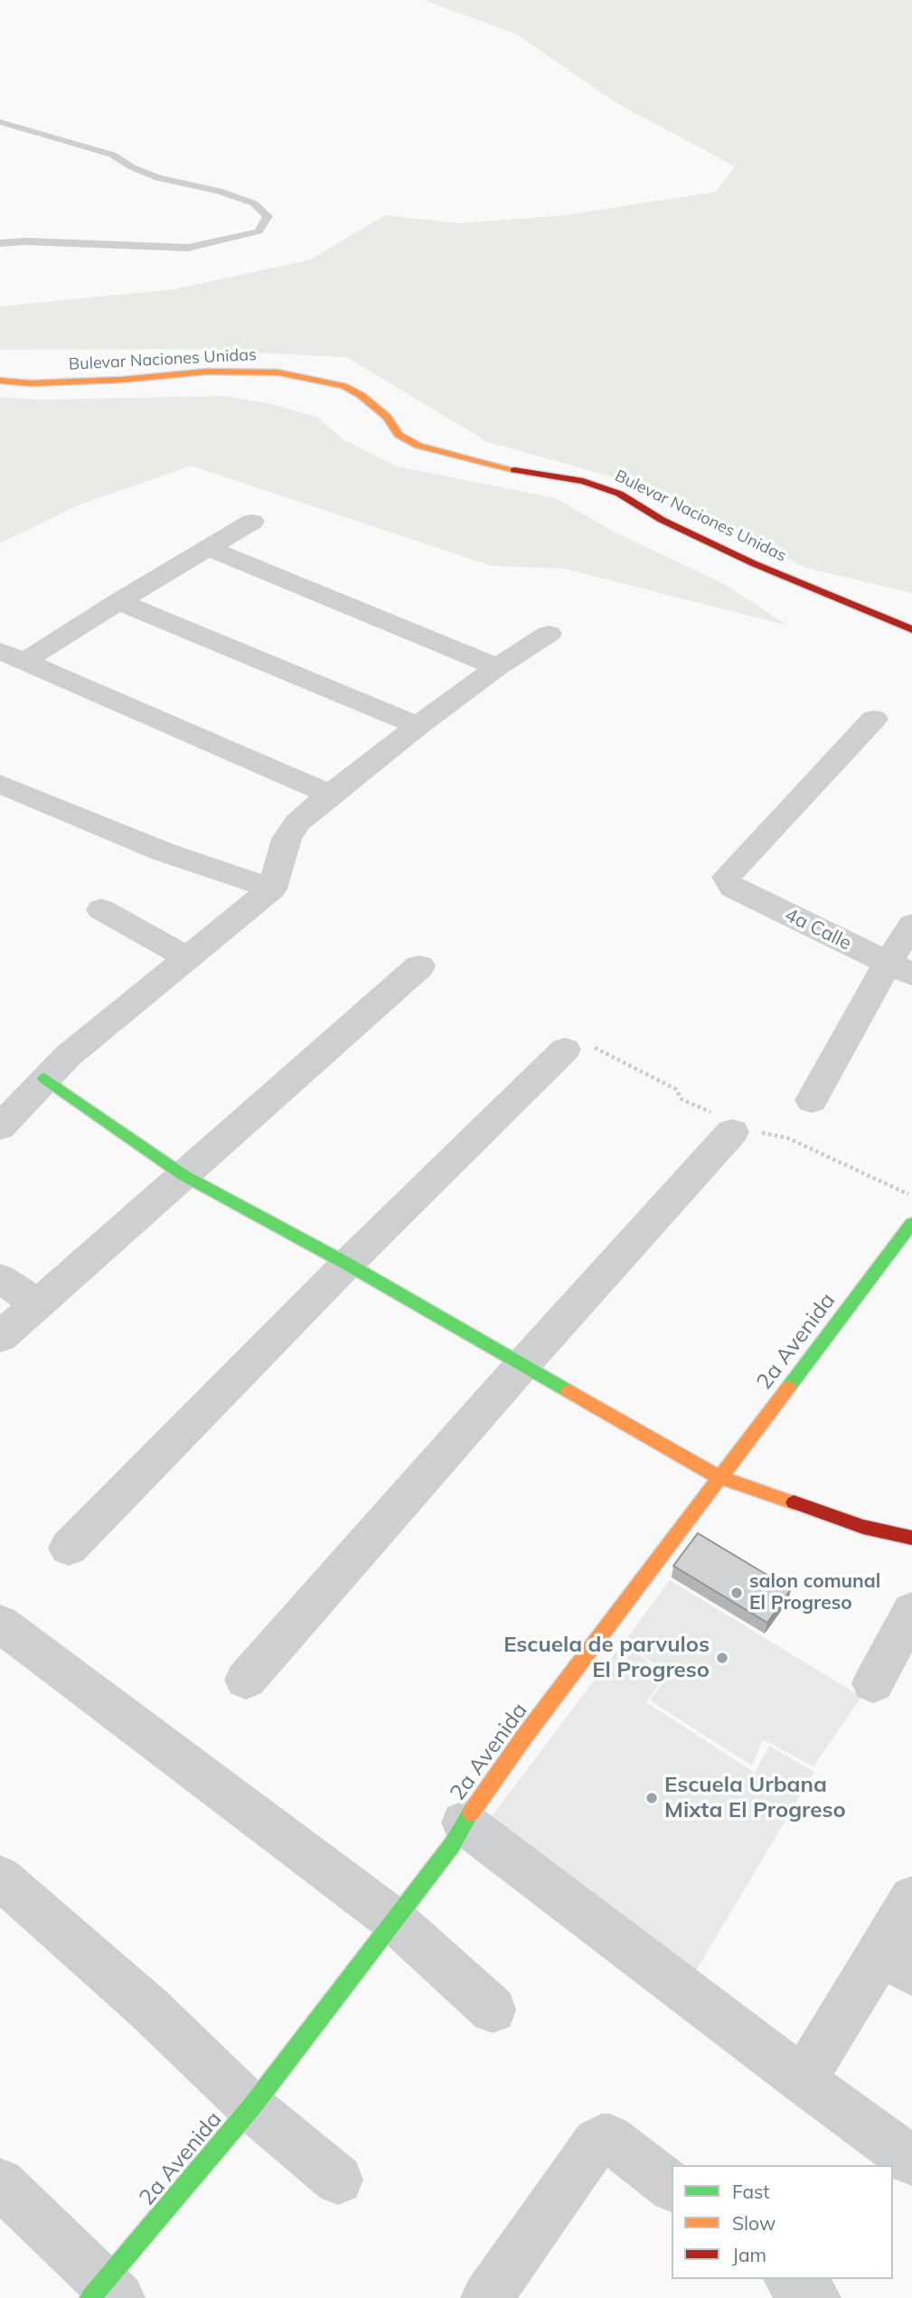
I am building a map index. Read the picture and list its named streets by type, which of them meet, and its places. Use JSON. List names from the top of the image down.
{
  "streets": {
    "street": ["Bulevar Naciones Unidas", "4a Calle", "2a Avenida"]
  },
  "places": ["salon comunal El Progreso", "Escuela de parvulos El Progreso", "Escuela Urbana Mixta El Progreso"],
  "legend": ["Fast", "Slow", "Jam"]
}
